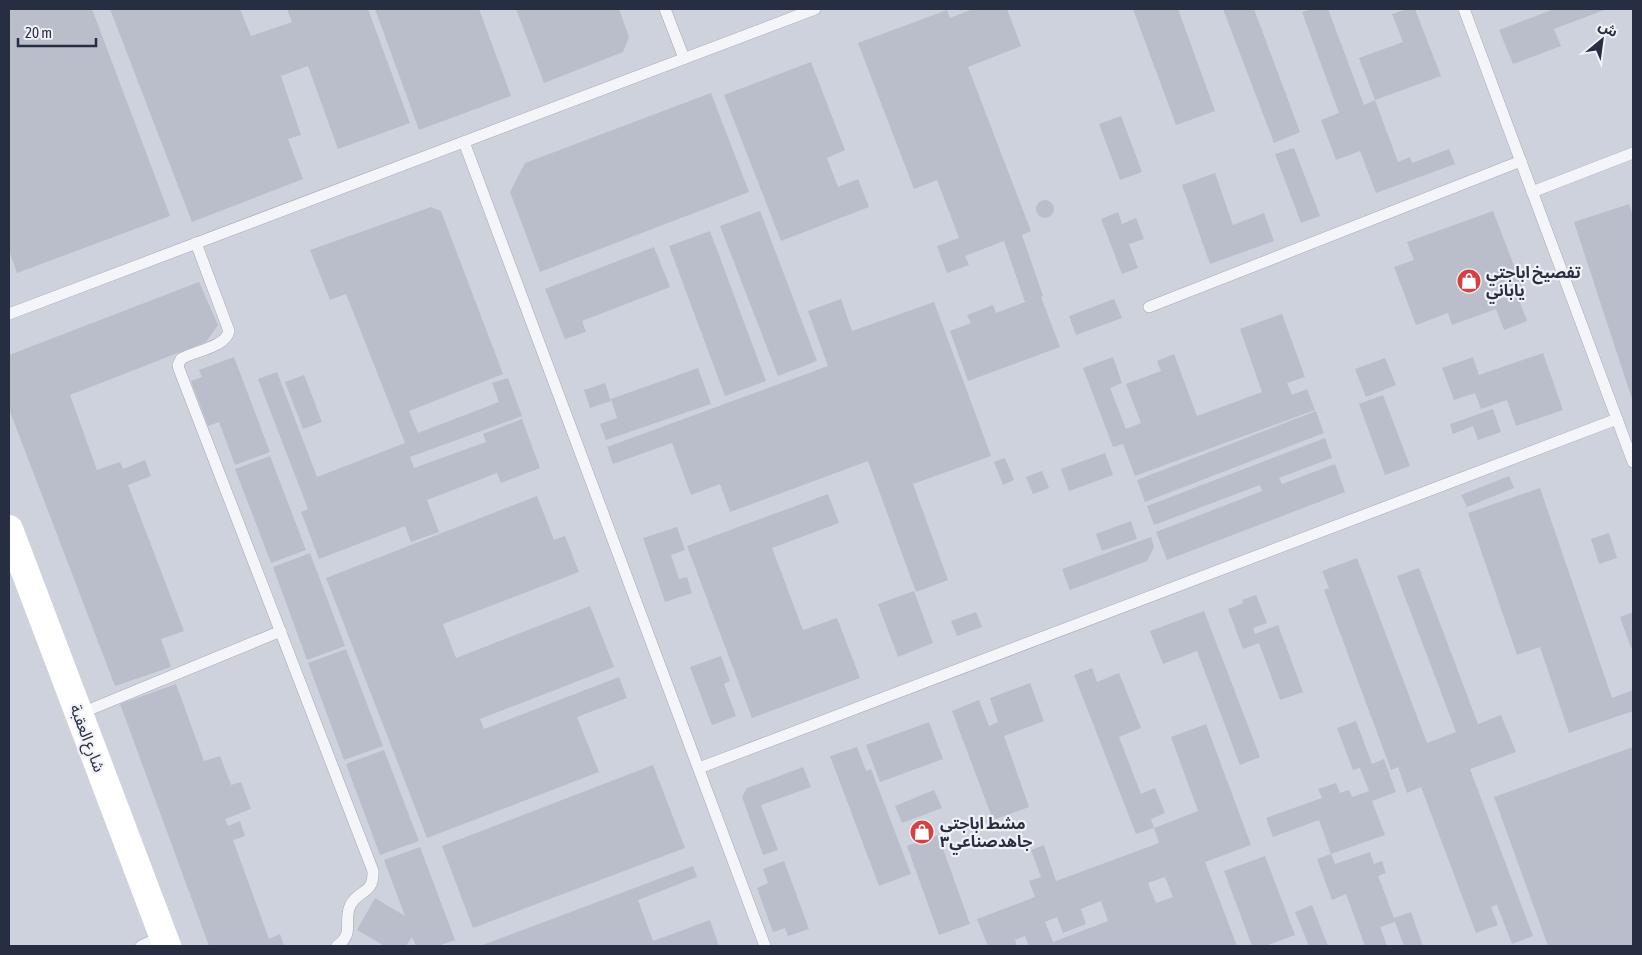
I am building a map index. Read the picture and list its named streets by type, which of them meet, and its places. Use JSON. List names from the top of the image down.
{
  "streets": {
    "street": ["شارع العقبة"]
  },
  "places": {
    "shop": ["تفصيخ اباجتي ياباني", "مشط اباجتي جاهدصناعي٣"]
  },
  "scale_bar": "20 m",
  "north": "top right"
}
